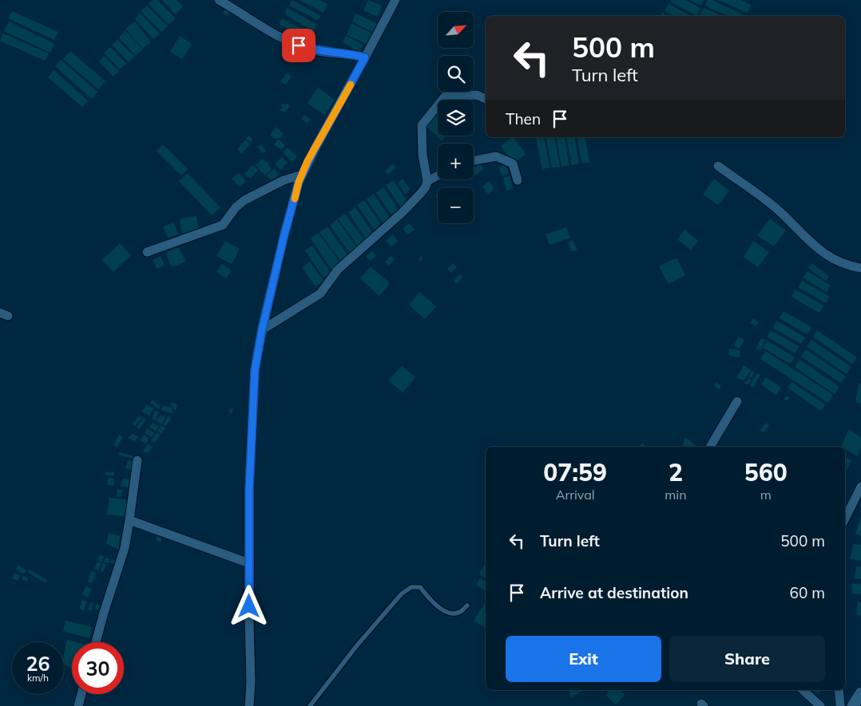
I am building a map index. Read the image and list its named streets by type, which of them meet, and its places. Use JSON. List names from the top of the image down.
{
  "north": "top right",
  "page": {
    "map_buttons": ["+", "−"],
    "turn": ["500 m", "Turn left"],
    "then": "Then",
    "eta": [
      "07:59",
      "Arrival",
      "2",
      "min",
      "560",
      "m"
    ],
    "list": [
      {
        "name": "Turn left",
        "value": "500 m"
      },
      {
        "name": "Arrive at destination",
        "value": "60 m"
      }
    ],
    "buttons": ["Exit", "Share"],
    "speed": "26 km/h",
    "limit": "30"
  }
}
